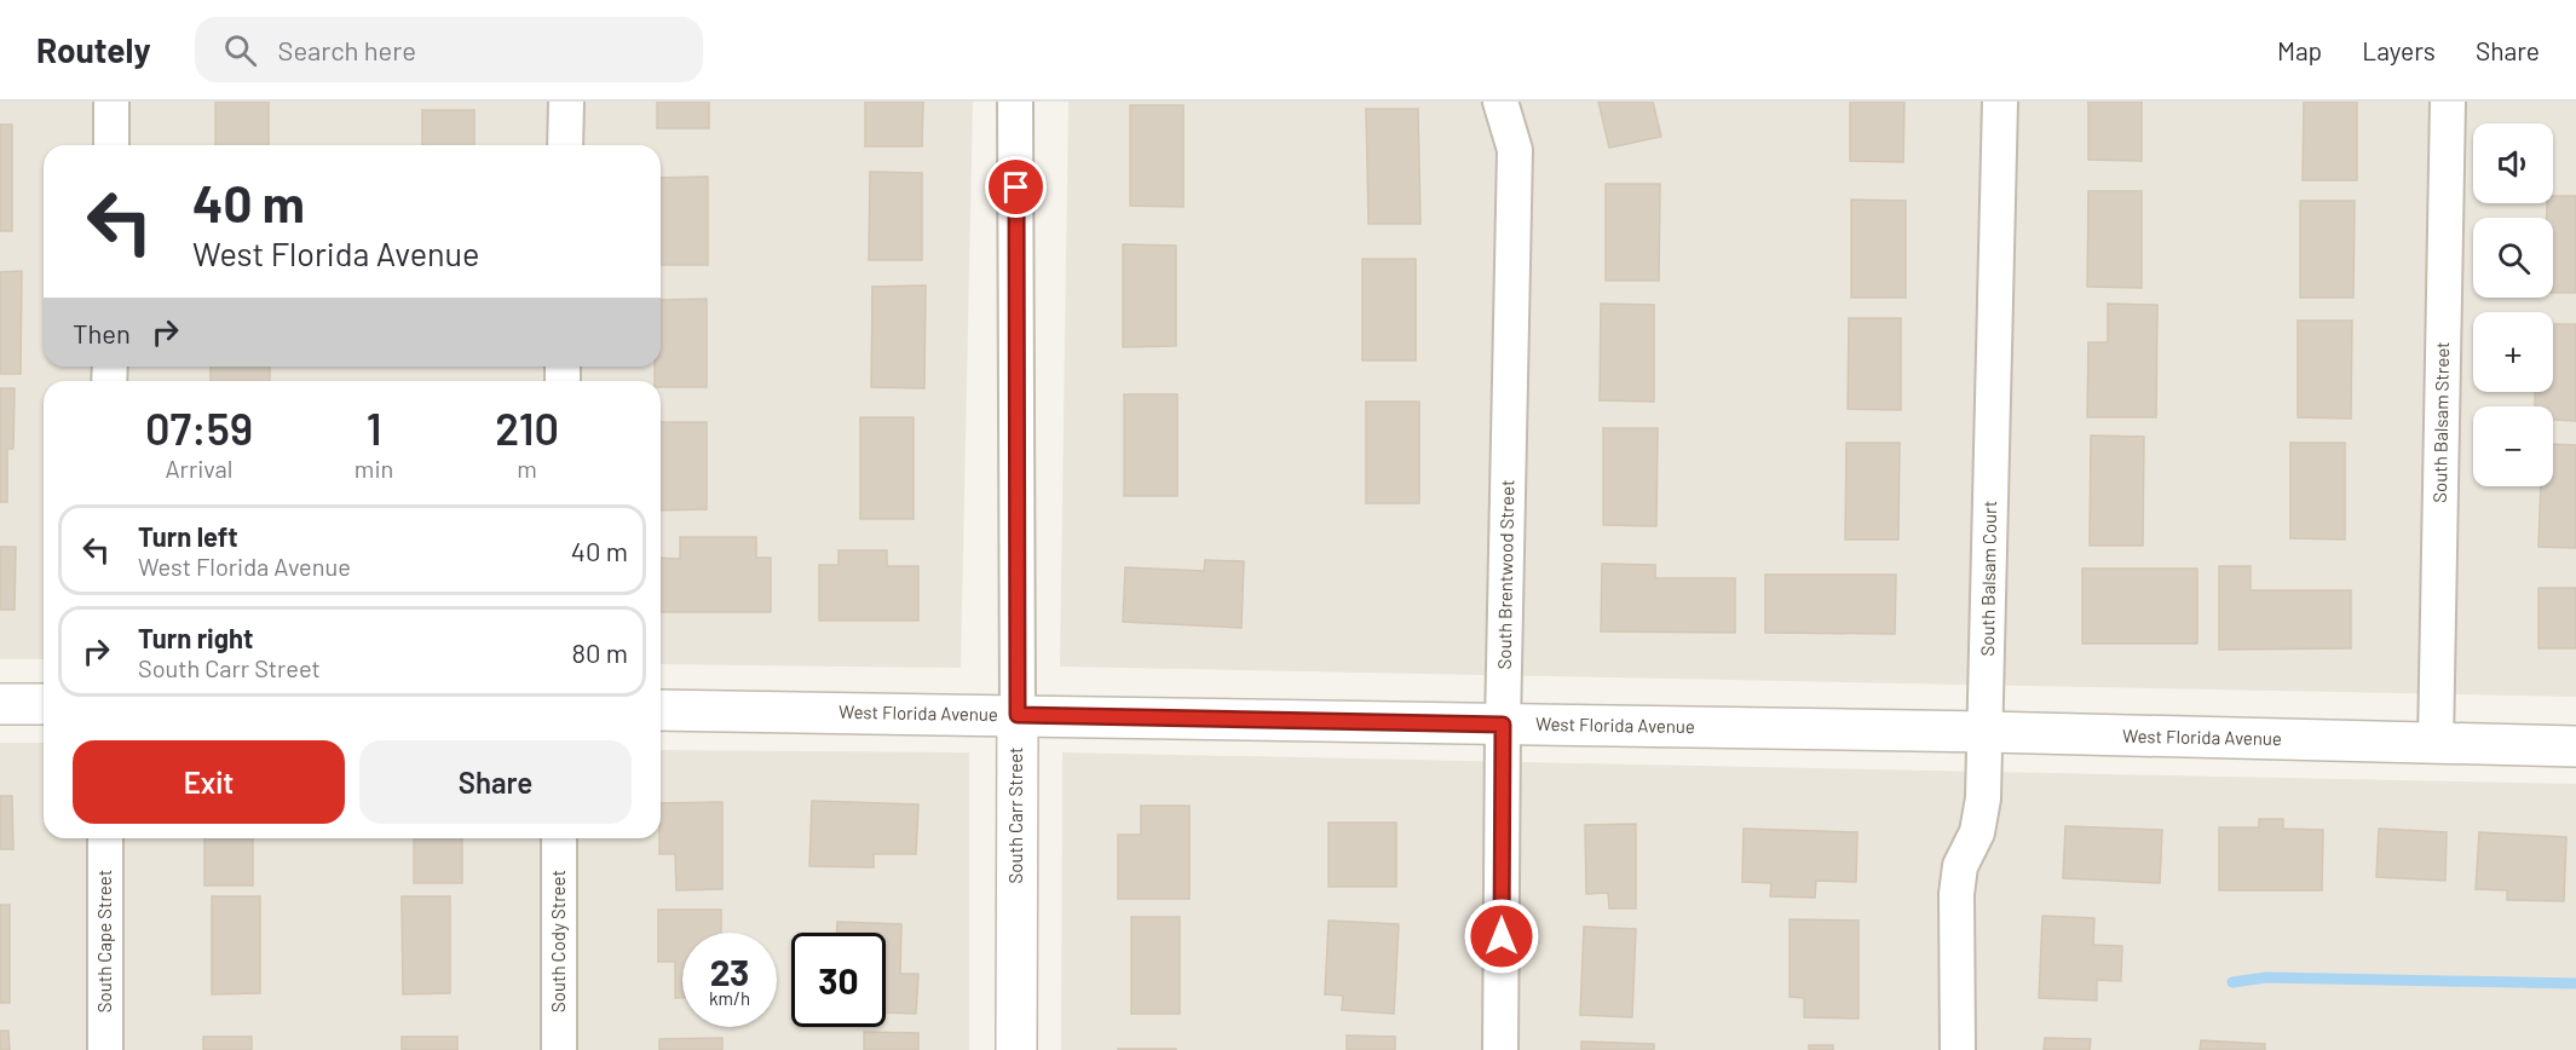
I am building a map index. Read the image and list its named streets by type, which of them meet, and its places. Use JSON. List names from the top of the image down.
{
  "streets": {
    "street": [
      "South Balsam Street",
      "South Brentwood Street",
      "South Balsam Court",
      "West Florida Avenue",
      "South Carr Street",
      "South Cape Street",
      "South Cody Street"
    ]
  },
  "crossings": [
    ["South Balsam Street", "West Florida Avenue"],
    ["South Brentwood Street", "West Florida Avenue"],
    ["South Balsam Court", "West Florida Avenue"],
    ["West Florida Avenue", "South Carr Street"]
  ],
  "page": {
    "header": "Routely",
    "search": "Search here",
    "nav": ["Map", "Layers", "Share"],
    "map_buttons": ["+", "−"],
    "turn": ["40 m", "West Florida Avenue"],
    "then": "Then",
    "eta": [
      "07:59",
      "Arrival",
      "1",
      "min",
      "210",
      "m"
    ],
    "list": [
      {
        "name": "Turn left",
        "note": "West Florida Avenue",
        "value": "40 m"
      },
      {
        "name": "Turn right",
        "note": "South Carr Street",
        "value": "80 m"
      }
    ],
    "buttons": ["Exit", "Share"],
    "speed": "23 km/h",
    "limit": "30"
  }
}
